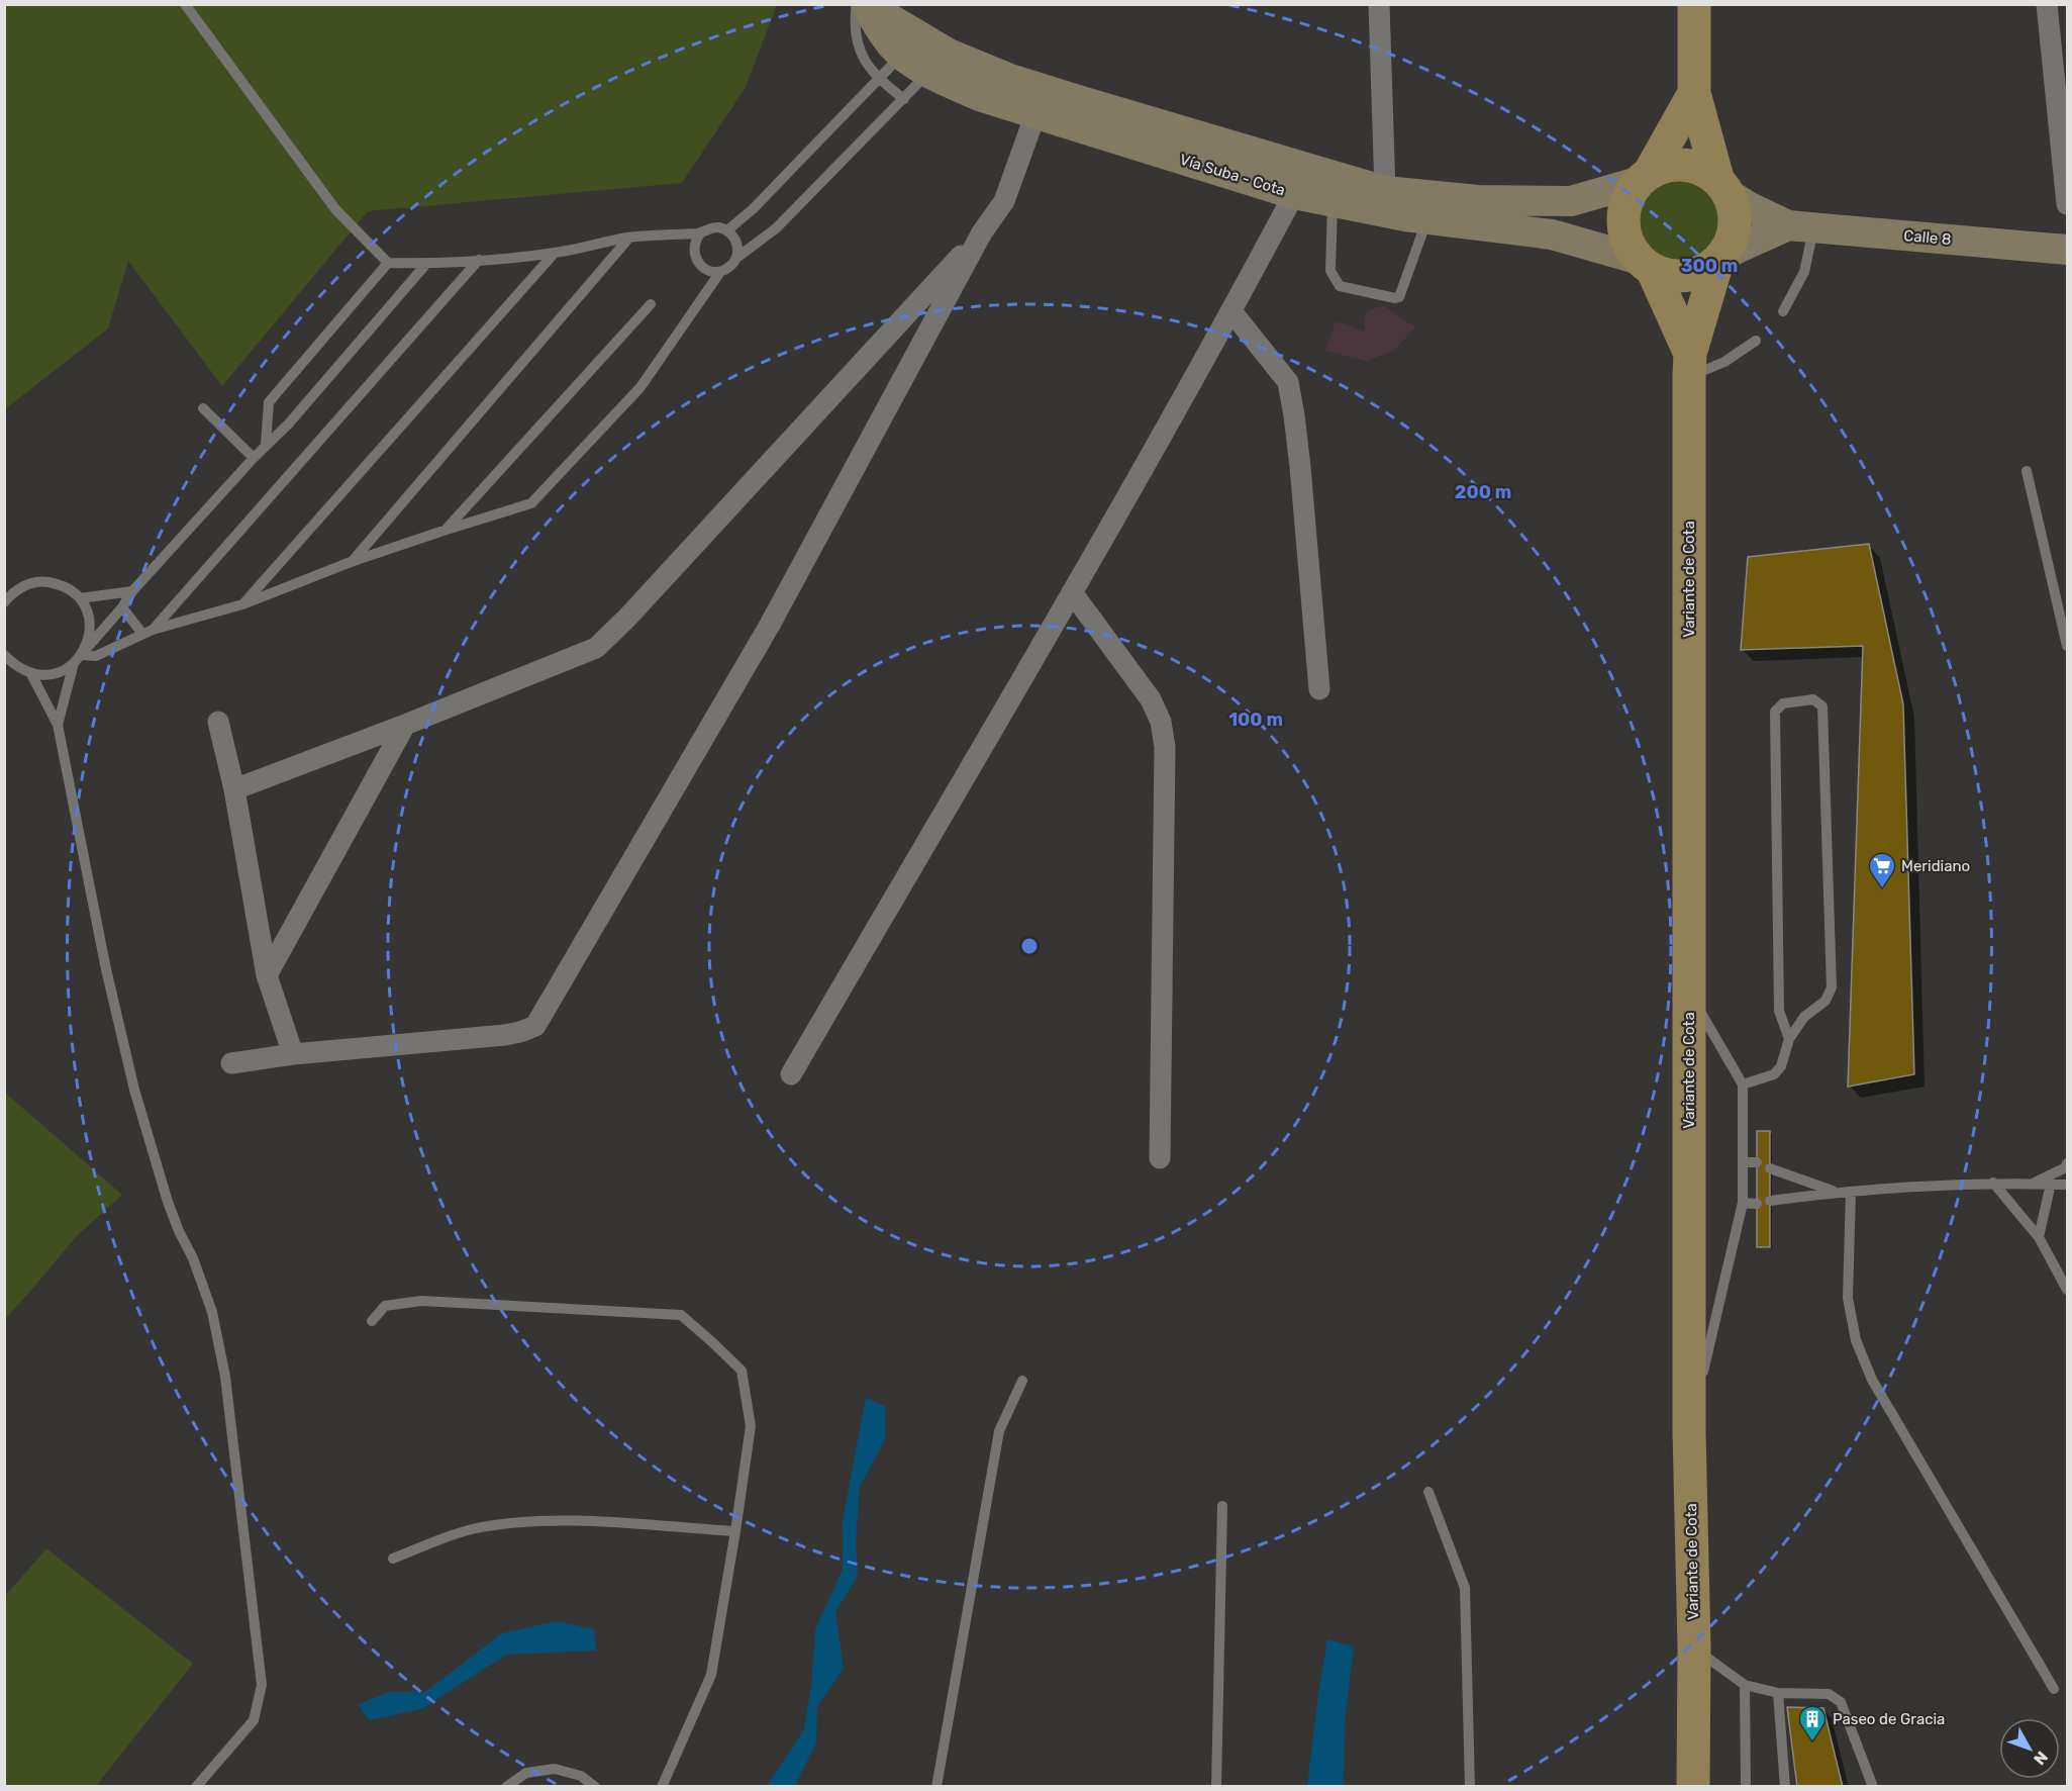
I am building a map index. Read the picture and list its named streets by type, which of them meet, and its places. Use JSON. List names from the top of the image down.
{
  "streets": {
    "main road": ["Vía Suba - Cota", "Calle 8", "Variante de Cota"]
  },
  "crossings": [
    ["Vía Suba - Cota", "Variante de Cota"]
  ],
  "places": {
    "supermarket": ["Meridiano"],
    "building": ["Paseo de Gracia"]
  },
  "north": "bottom right",
  "rings": ["300 m", "200 m", "100 m"]
}
